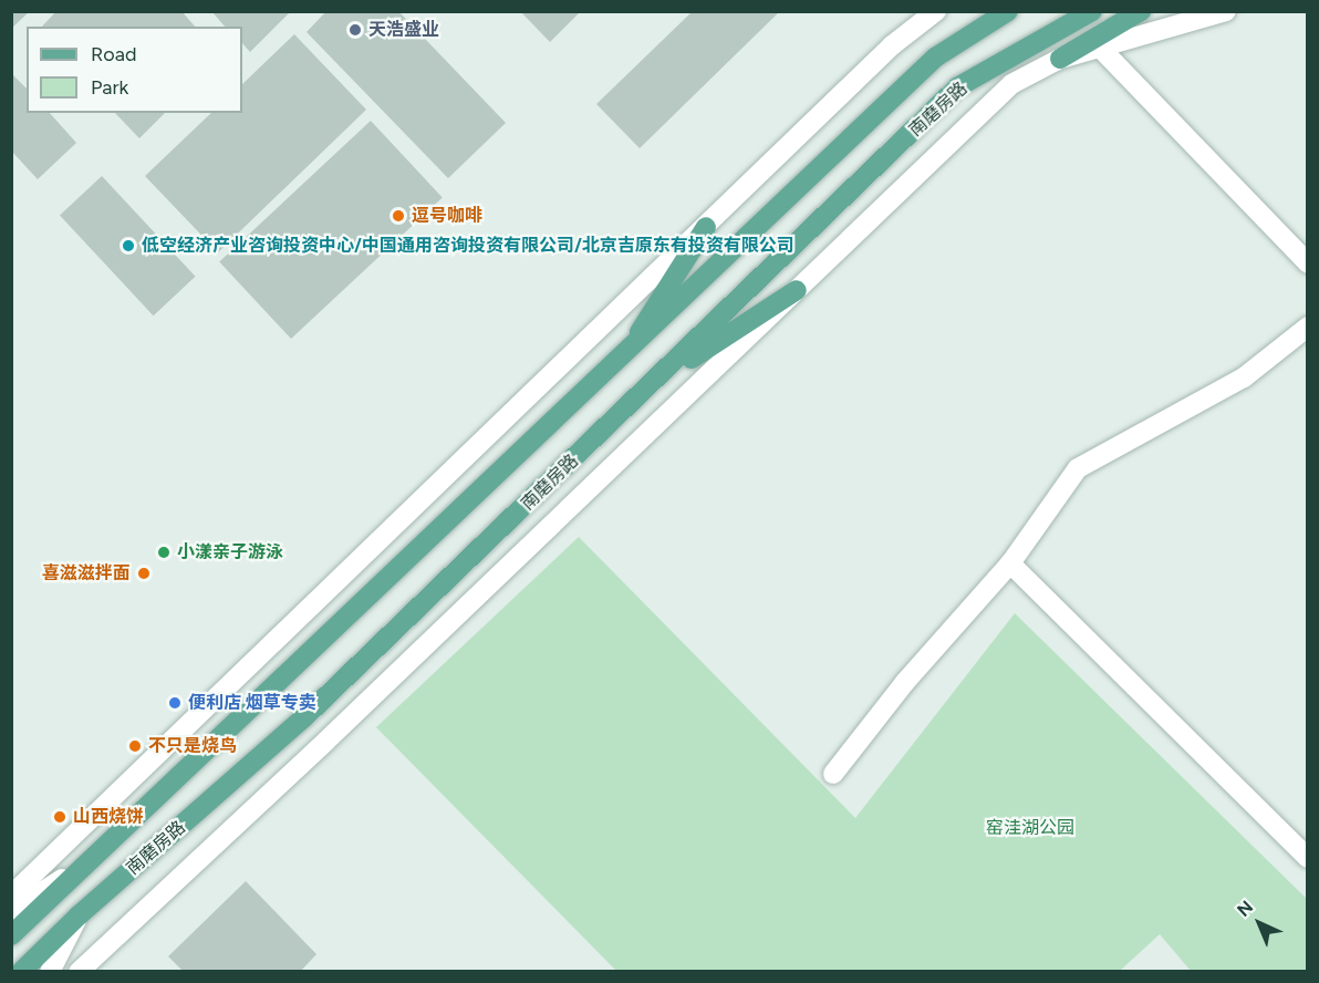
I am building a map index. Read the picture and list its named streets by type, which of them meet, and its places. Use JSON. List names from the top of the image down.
{
  "streets": {
    "main road": ["南磨房路"]
  },
  "parks": ["窑洼湖公园"],
  "places": [
    "天浩盛业",
    "逗号咖啡",
    "低空经济产业咨询投资中心/中国通用咨询投资有限公司/北京吉原东有投资有限公司",
    "小漾亲子游泳",
    "喜滋滋拌面",
    "便利店 烟草专卖",
    "不只是烧鸟",
    "山西烧饼"
  ],
  "legend": ["Road", "Park"],
  "north": "top left"
}
